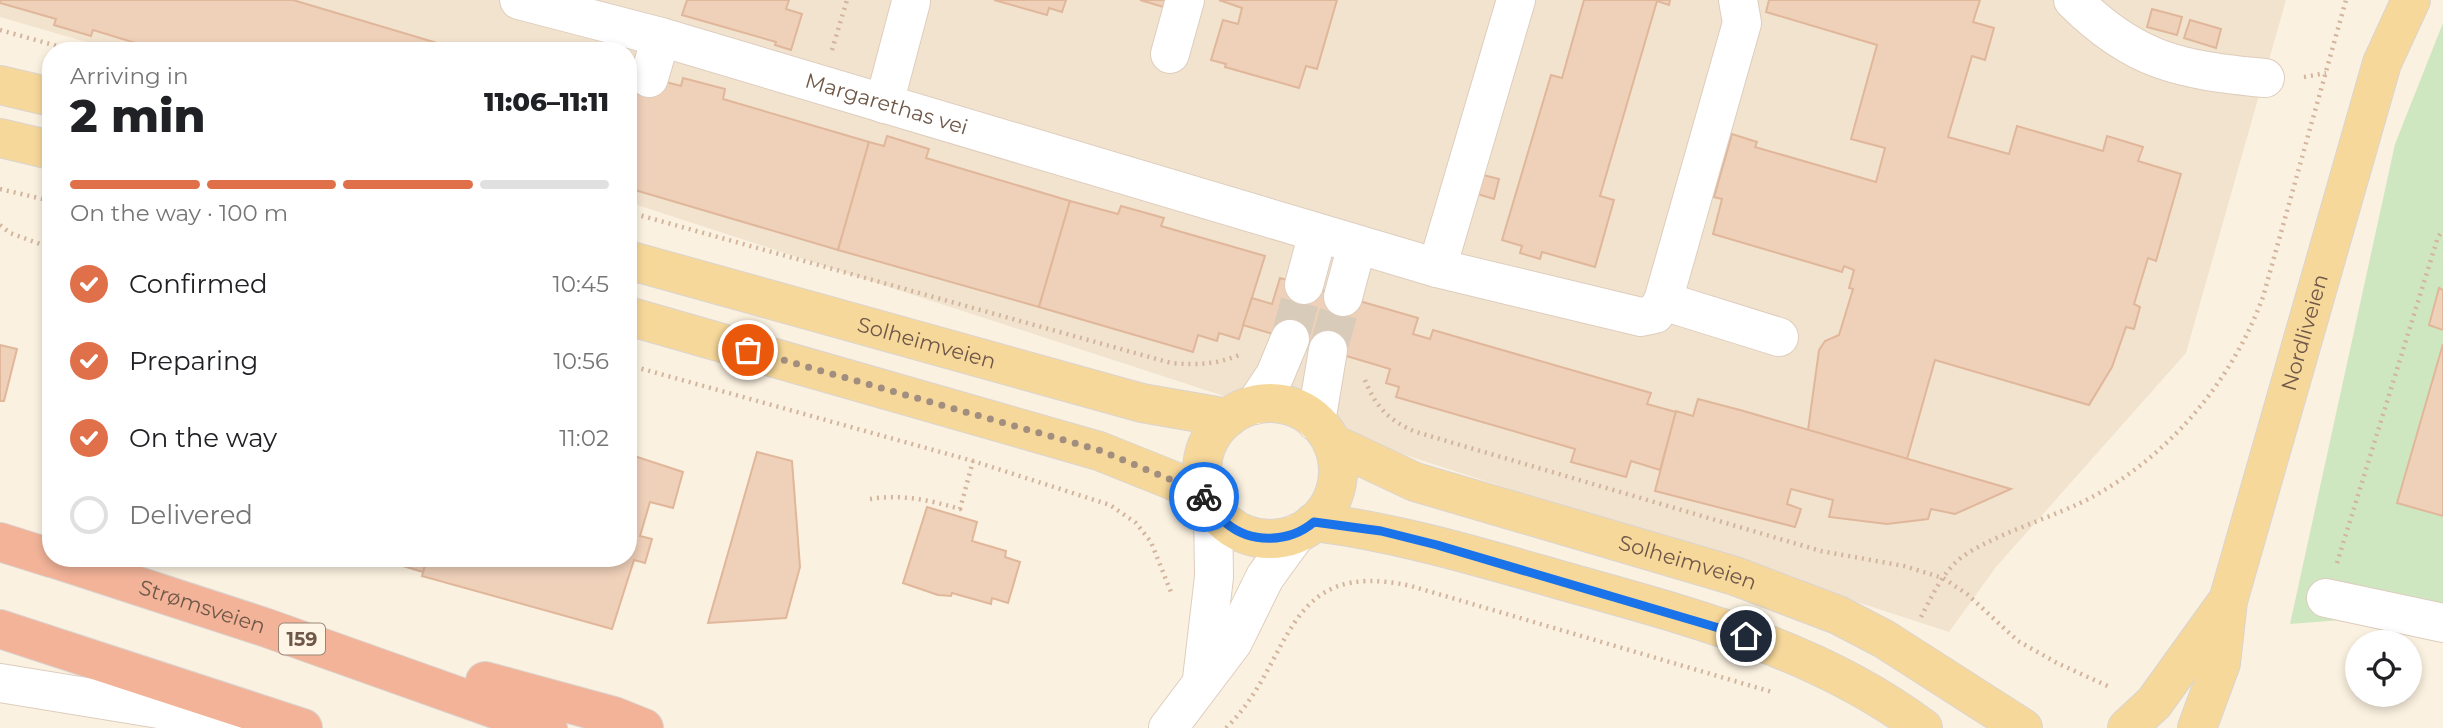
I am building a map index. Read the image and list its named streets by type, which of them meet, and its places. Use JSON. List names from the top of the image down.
{
  "streets": {
    "highway": ["Strømsveien", "159"],
    "main road": ["Nordliveien", "Solheimveien"],
    "street": ["Margarethas vei"]
  },
  "page": {
    "heading": ["2 min", "Arriving in", "11:06–11:11"],
    "bar": "On the way · 100 m",
    "list": [
      ["Confirmed", "10:45"],
      ["Preparing", "10:56"],
      ["On the way", "11:02"],
      "Delivered"
    ]
  }
}
